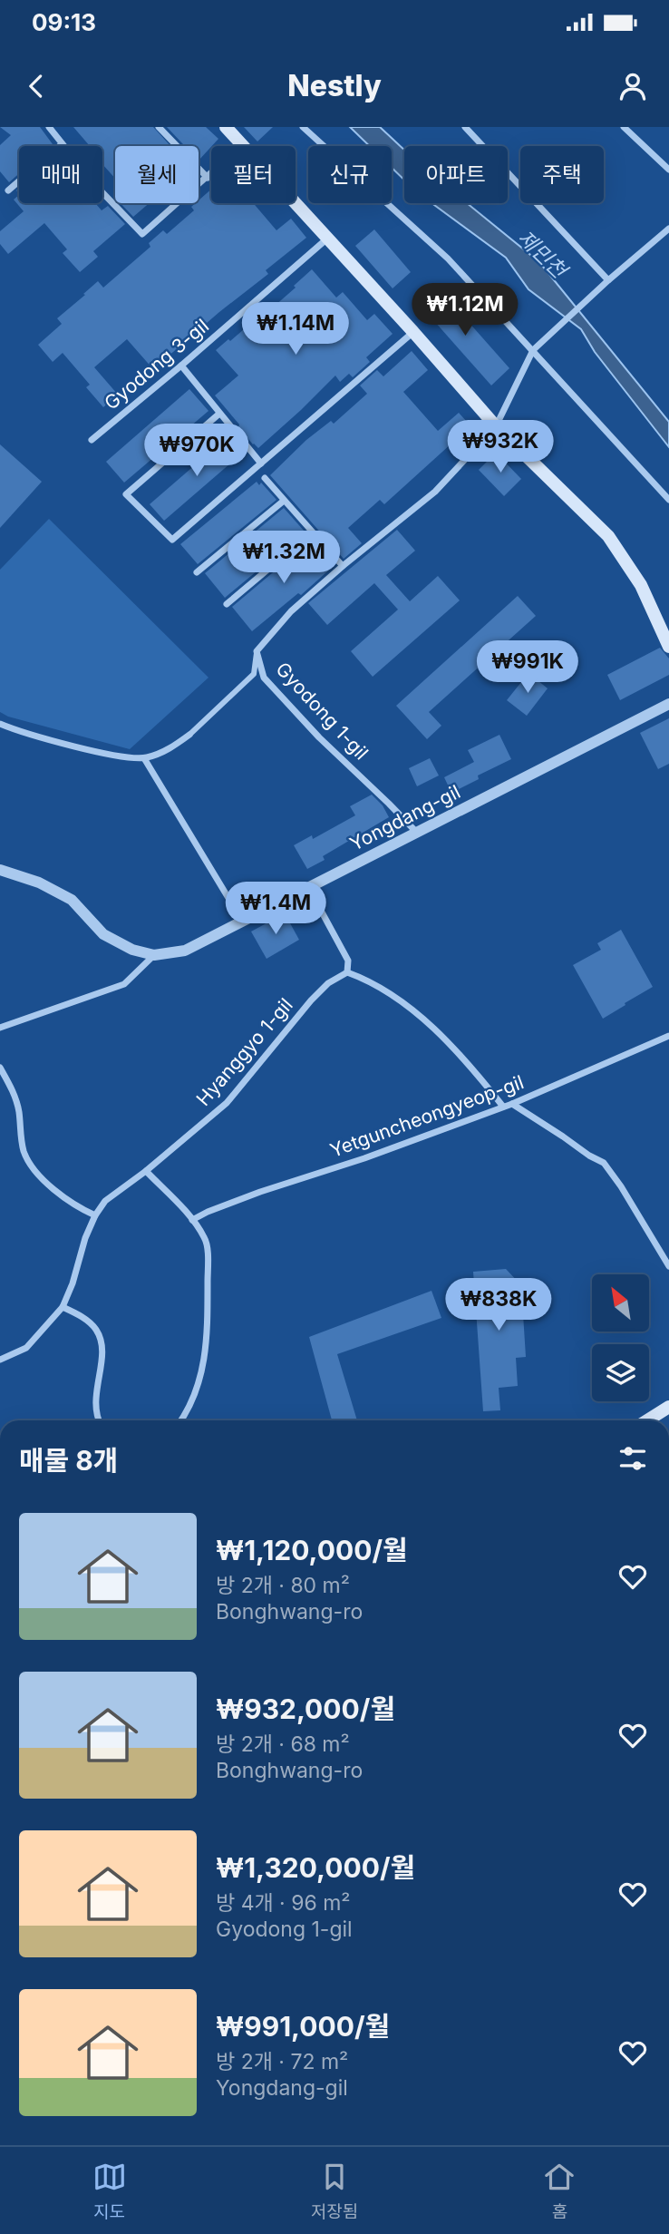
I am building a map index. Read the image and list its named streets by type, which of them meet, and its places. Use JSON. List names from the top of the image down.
{
  "streets": {
    "street": [
      "Gyodong 3-gil",
      "Gyodong 1-gil",
      "Yongdang-gil",
      "Hyanggyo 1-gil",
      "Yetguncheongyeop-gil"
    ]
  },
  "crossings": [
    ["Gyodong 1-gil", "Yongdang-gil"]
  ],
  "water": ["제민천"],
  "north": "top left",
  "page": {
    "status": "09:13",
    "header": "Nestly",
    "chip": [
      "매매",
      "월세",
      "필터",
      "신규",
      "아파트",
      "주택"
    ],
    "price": [
      "₩1.12M",
      "₩1.14M",
      "₩932K",
      "₩970K",
      "₩1.32M",
      "₩991K",
      "₩1.4M",
      "₩838K"
    ],
    "heading": "매물 8개",
    "list": [
      {
        "name": "₩1,120,000/월",
        "note": "방 2개 · 80 m² · Bonghwang-ro"
      },
      {
        "name": "₩932,000/월",
        "note": "방 2개 · 68 m² · Bonghwang-ro"
      },
      {
        "name": "₩1,320,000/월",
        "note": "방 4개 · 96 m² · Gyodong 1-gil"
      },
      {
        "name": "₩991,000/월",
        "note": "방 2개 · 72 m² · Yongdang-gil"
      }
    ],
    "tabs": ["지도", "저장됨", "홈"]
  }
}
